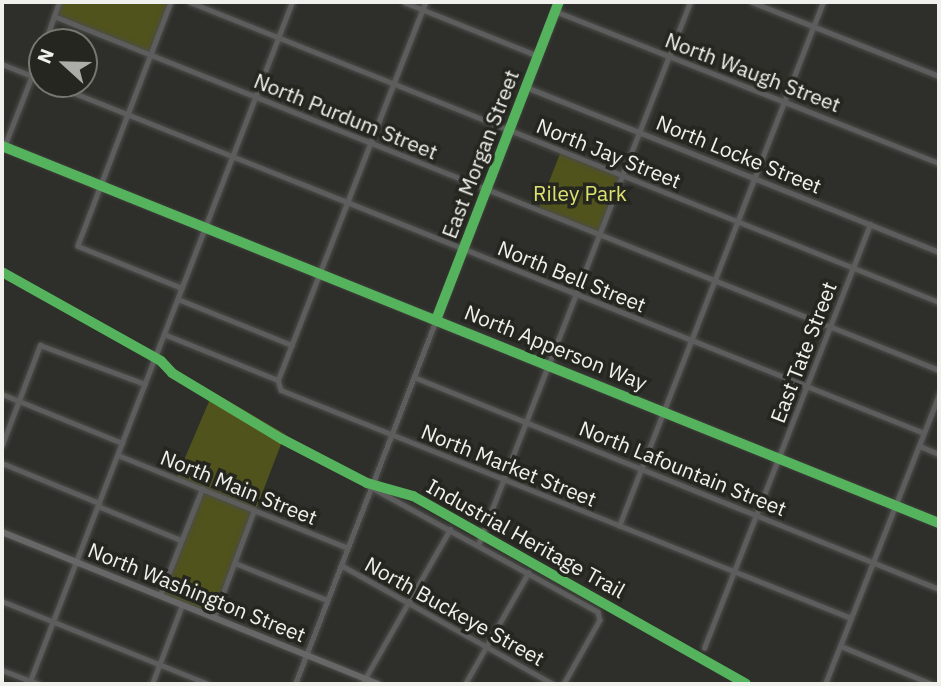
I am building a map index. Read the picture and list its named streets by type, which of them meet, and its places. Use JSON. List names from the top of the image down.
{
  "streets": {
    "main road": ["North Apperson Way", "North Washington Street"],
    "street": [
      "North Waugh Street",
      "North Purdum Street",
      "North Jay Street",
      "East Morgan Street",
      "North Locke Street",
      "North Bell Street",
      "East Tate Street",
      "North Market Street",
      "North Lafountain Street",
      "North Main Street",
      "North Buckeye Street"
    ],
    "cycle path": ["Industrial Heritage Trail"]
  },
  "crossings": [
    ["North Waugh Street", "East Morgan Street"],
    ["North Purdum Street", "East Morgan Street"],
    ["North Purdum Street", "East Tate Street"],
    ["North Jay Street", "East Morgan Street"],
    ["North Jay Street", "East Tate Street"],
    ["East Morgan Street", "North Locke Street"],
    ["East Morgan Street", "North Bell Street"],
    ["East Morgan Street", "North Apperson Way"],
    ["East Morgan Street", "North Market Street"],
    ["East Morgan Street", "North Lafountain Street"],
    ["East Morgan Street", "North Main Street"],
    ["East Morgan Street", "North Washington Street"],
    ["East Morgan Street", "North Buckeye Street"],
    ["North Locke Street", "East Tate Street"],
    ["North Bell Street", "East Tate Street"],
    ["North Apperson Way", "East Tate Street"],
    ["East Tate Street", "North Market Street"],
    ["East Tate Street", "North Lafountain Street"]
  ],
  "parks": ["Riley Park"],
  "north": "left"
}
